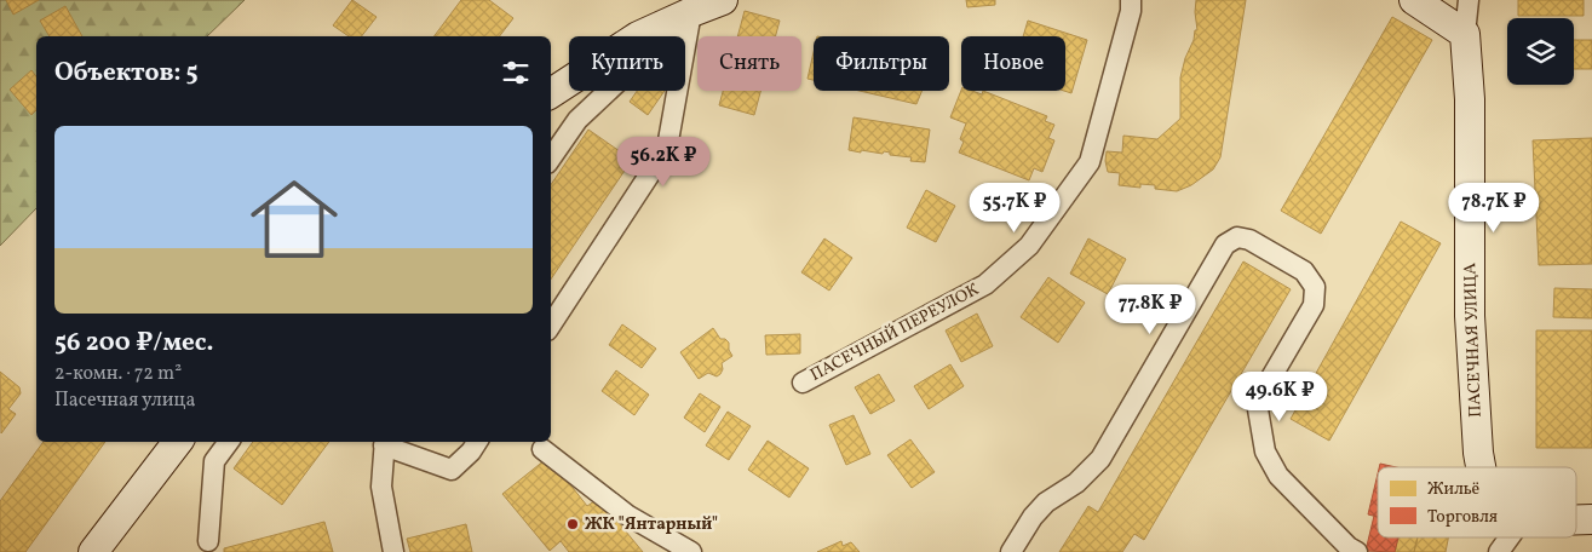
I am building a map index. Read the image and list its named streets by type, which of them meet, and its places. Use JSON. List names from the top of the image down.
{
  "streets": {
    "street": ["ПАСЕЧНЫЙ ПЕРЕУЛОК", "ПАСЕЧНАЯ УЛИЦА"]
  },
  "places": ["ЖК \"Янтарный\""],
  "legend": ["Жильё", "Торговля"],
  "page": {
    "chip": [
      "Купить",
      "Снять",
      "Фильтры",
      "Новое"
    ],
    "heading": "Объектов: 5",
    "list": [
      {
        "name": "56 200 ₽/мес.",
        "note": "2-комн. · 72 m² · Пасечная улица"
      }
    ],
    "price": [
      "56.2K ₽",
      "55.7K ₽",
      "78.7K ₽",
      "77.8K ₽",
      "49.6K ₽"
    ]
  }
}
